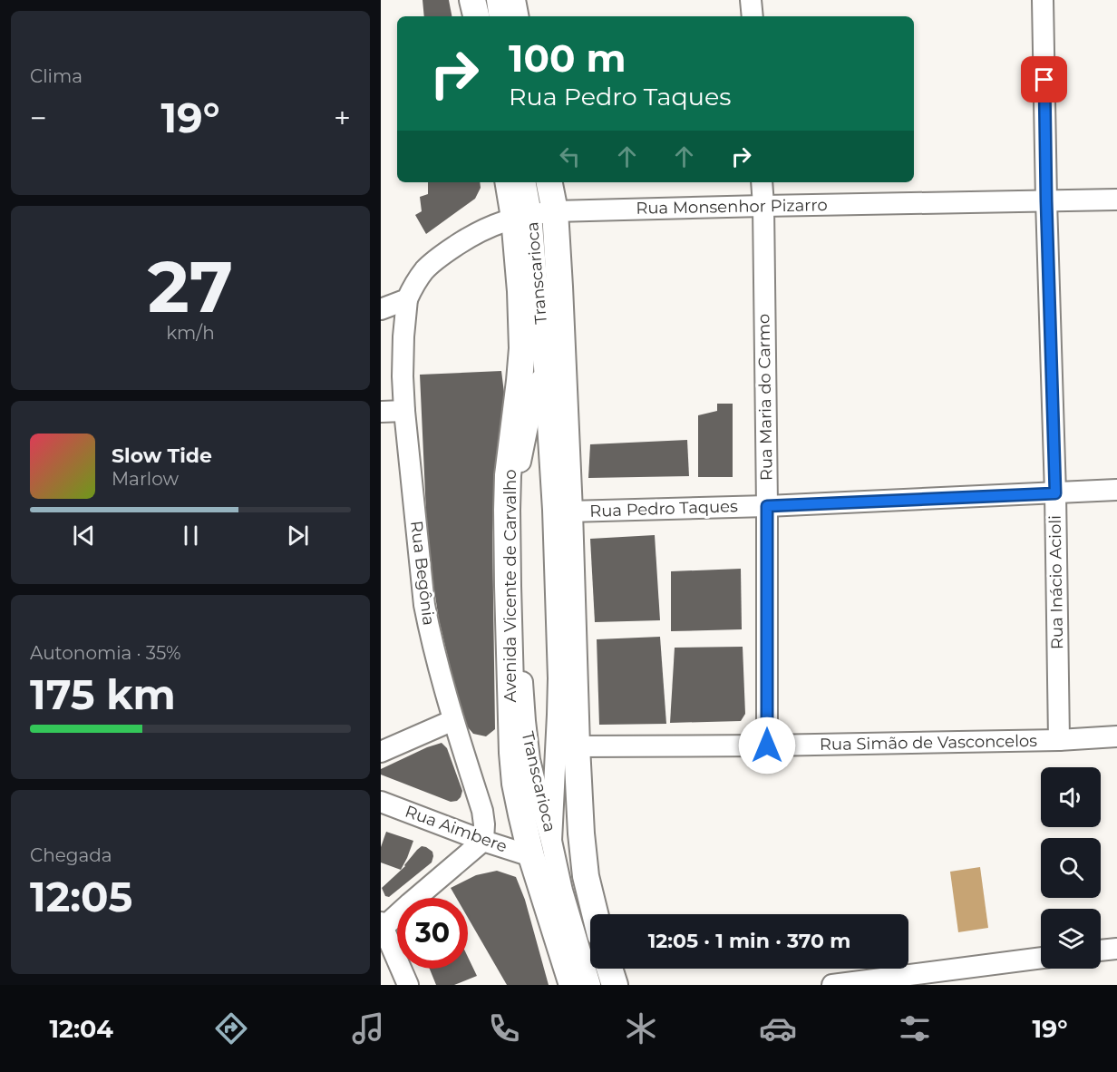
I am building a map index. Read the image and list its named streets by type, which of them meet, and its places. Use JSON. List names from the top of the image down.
{
  "streets": {
    "main road": ["Avenida Vicente de Carvalho"],
    "street": [
      "Rua Monsenhor Pizarro",
      "Transcarioca",
      "Rua Maria do Carmo",
      "Rua Pedro Taques",
      "Rua Begônia",
      "Rua Inácio Acioli",
      "Rua Simão de Vasconcelos",
      "Rua Aimbere"
    ]
  },
  "crossings": [
    ["Rua Monsenhor Pizarro", "Transcarioca"],
    ["Rua Monsenhor Pizarro", "Rua Maria do Carmo"],
    ["Rua Monsenhor Pizarro", "Rua Begônia"],
    ["Rua Monsenhor Pizarro", "Rua Inácio Acioli"],
    ["Rua Monsenhor Pizarro", "Avenida Vicente de Carvalho"],
    ["Transcarioca", "Avenida Vicente de Carvalho"],
    ["Transcarioca", "Rua Aimbere"],
    ["Rua Maria do Carmo", "Rua Pedro Taques"],
    ["Rua Maria do Carmo", "Rua Simão de Vasconcelos"],
    ["Rua Pedro Taques", "Rua Inácio Acioli"],
    ["Rua Pedro Taques", "Avenida Vicente de Carvalho"],
    ["Rua Begônia", "Rua Aimbere"],
    ["Rua Inácio Acioli", "Rua Simão de Vasconcelos"],
    ["Avenida Vicente de Carvalho", "Rua Simão de Vasconcelos"],
    ["Avenida Vicente de Carvalho", "Rua Aimbere"]
  ],
  "page": {
    "tile": [
      "Clima",
      ["27", "km/h"],
      ["Autonomia · 35%", "175 km"],
      ["Chegada", "12:05"]
    ],
    "turn": ["100 m", "Rua Pedro Taques"],
    "heat": ["−", "19°", "+"],
    "song": ["Slow Tide", "Marlow"],
    "limit": "30",
    "trip": "12:05 · 1 min · 370 m",
    "tabs": ["12:04", "19°"]
  }
}
